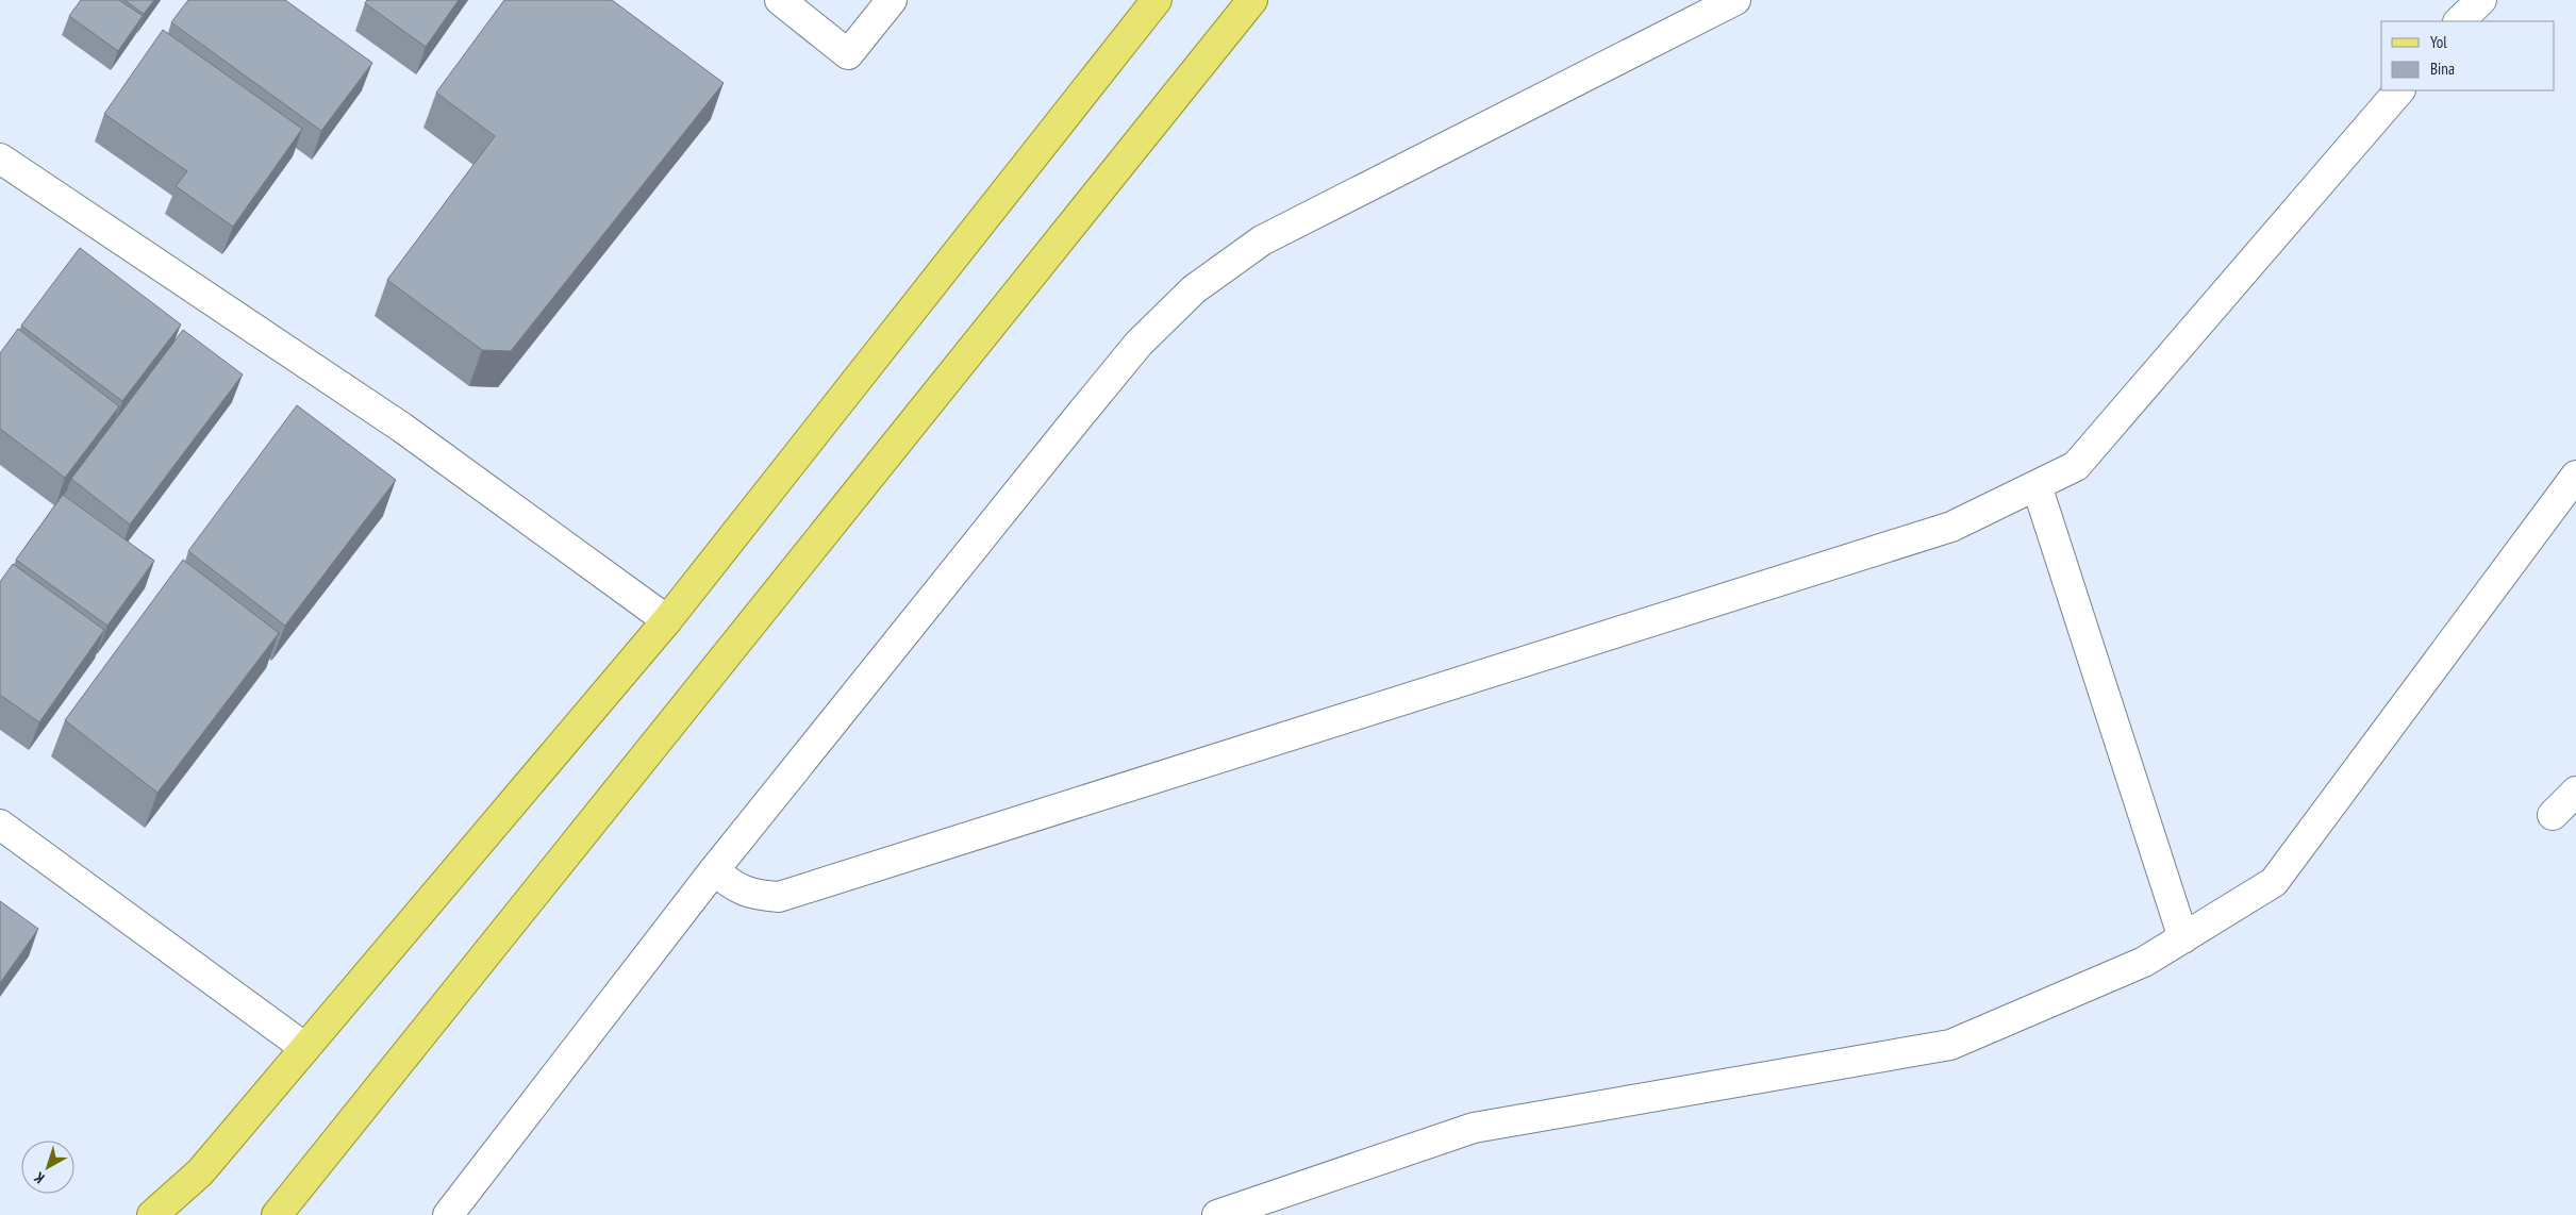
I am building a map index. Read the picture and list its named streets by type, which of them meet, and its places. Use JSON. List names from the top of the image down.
{
  "legend": ["Yol", "Bina"],
  "north": "bottom left"
}
